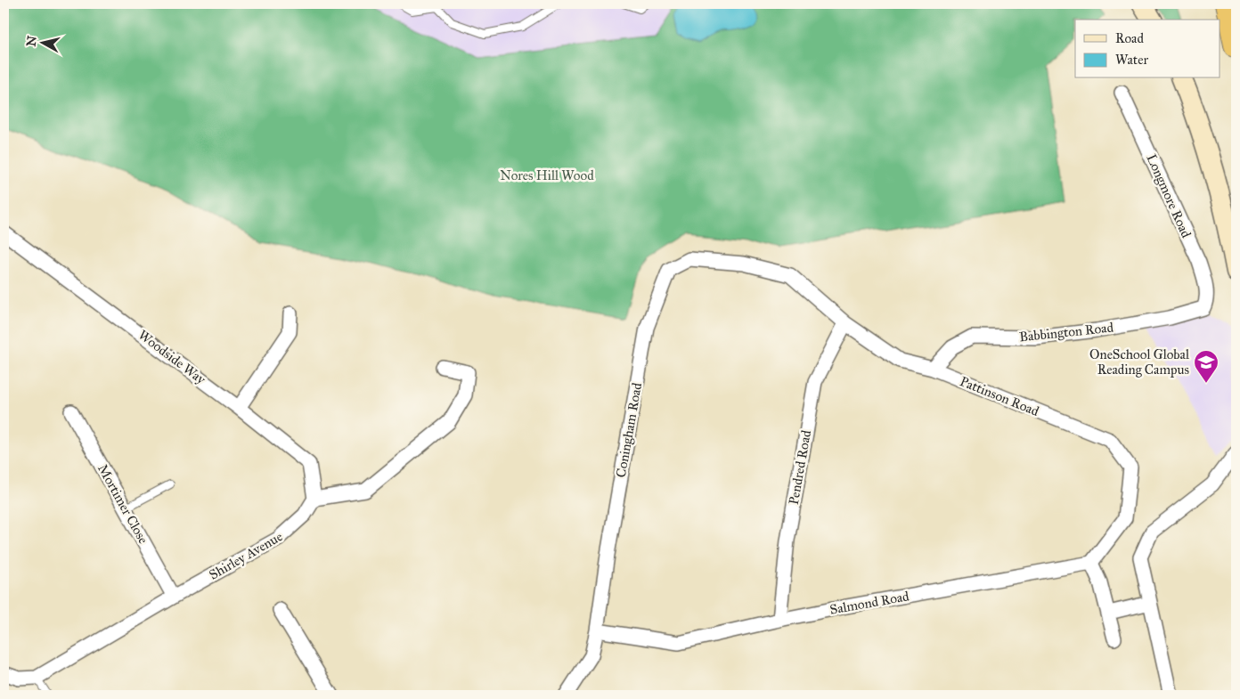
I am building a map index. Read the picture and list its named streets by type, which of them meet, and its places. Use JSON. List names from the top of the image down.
{
  "streets": {
    "street": [
      "Longmore Road",
      "Babbington Road",
      "Woodside Way",
      "Pattinson Road",
      "Coningham Road",
      "Pendred Road",
      "Mortimer Close",
      "Shirley Avenue",
      "Salmond Road"
    ]
  },
  "crossings": [
    ["Longmore Road", "Babbington Road"],
    ["Babbington Road", "Pattinson Road"],
    ["Woodside Way", "Shirley Avenue"],
    ["Pattinson Road", "Coningham Road"],
    ["Pattinson Road", "Pendred Road"],
    ["Pattinson Road", "Salmond Road"],
    ["Coningham Road", "Salmond Road"],
    ["Pendred Road", "Salmond Road"],
    ["Mortimer Close", "Shirley Avenue"]
  ],
  "parks": ["Nores Hill Wood"],
  "places": {
    "school or university": ["OneSchool Global Reading Campus"]
  },
  "legend": ["Road", "Water"],
  "north": "left"
}
